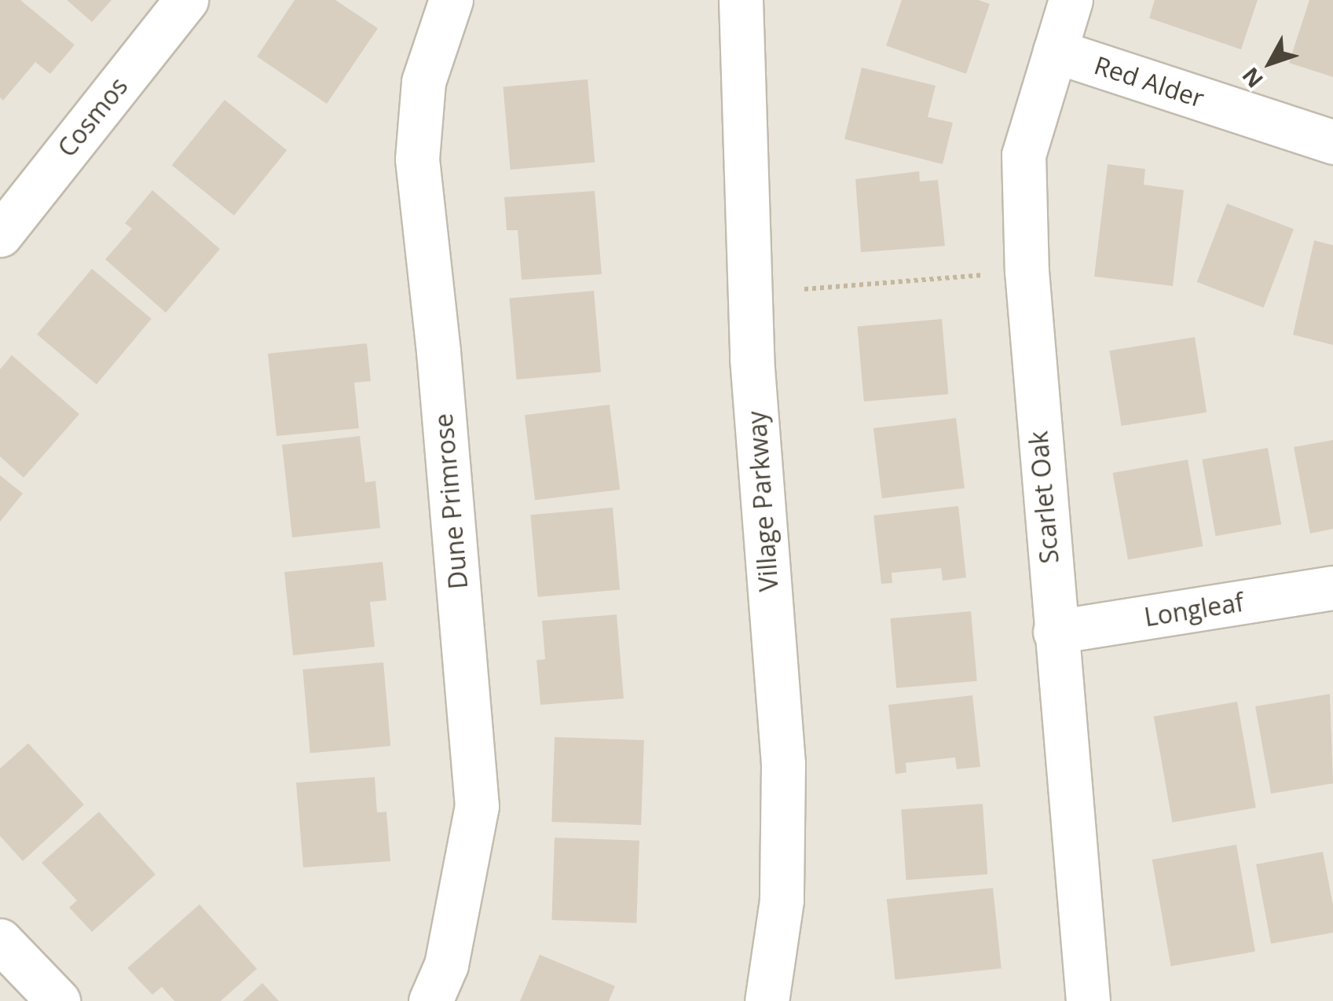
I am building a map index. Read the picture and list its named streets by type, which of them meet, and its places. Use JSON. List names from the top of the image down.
{
  "streets": {
    "street": [
      "Red Alder",
      "Cosmos",
      "Scarlet Oak",
      "Dune Primrose",
      "Village Parkway",
      "Longleaf"
    ]
  },
  "crossings": [
    ["Red Alder", "Scarlet Oak"],
    ["Scarlet Oak", "Longleaf"]
  ],
  "north": "bottom left"
}
